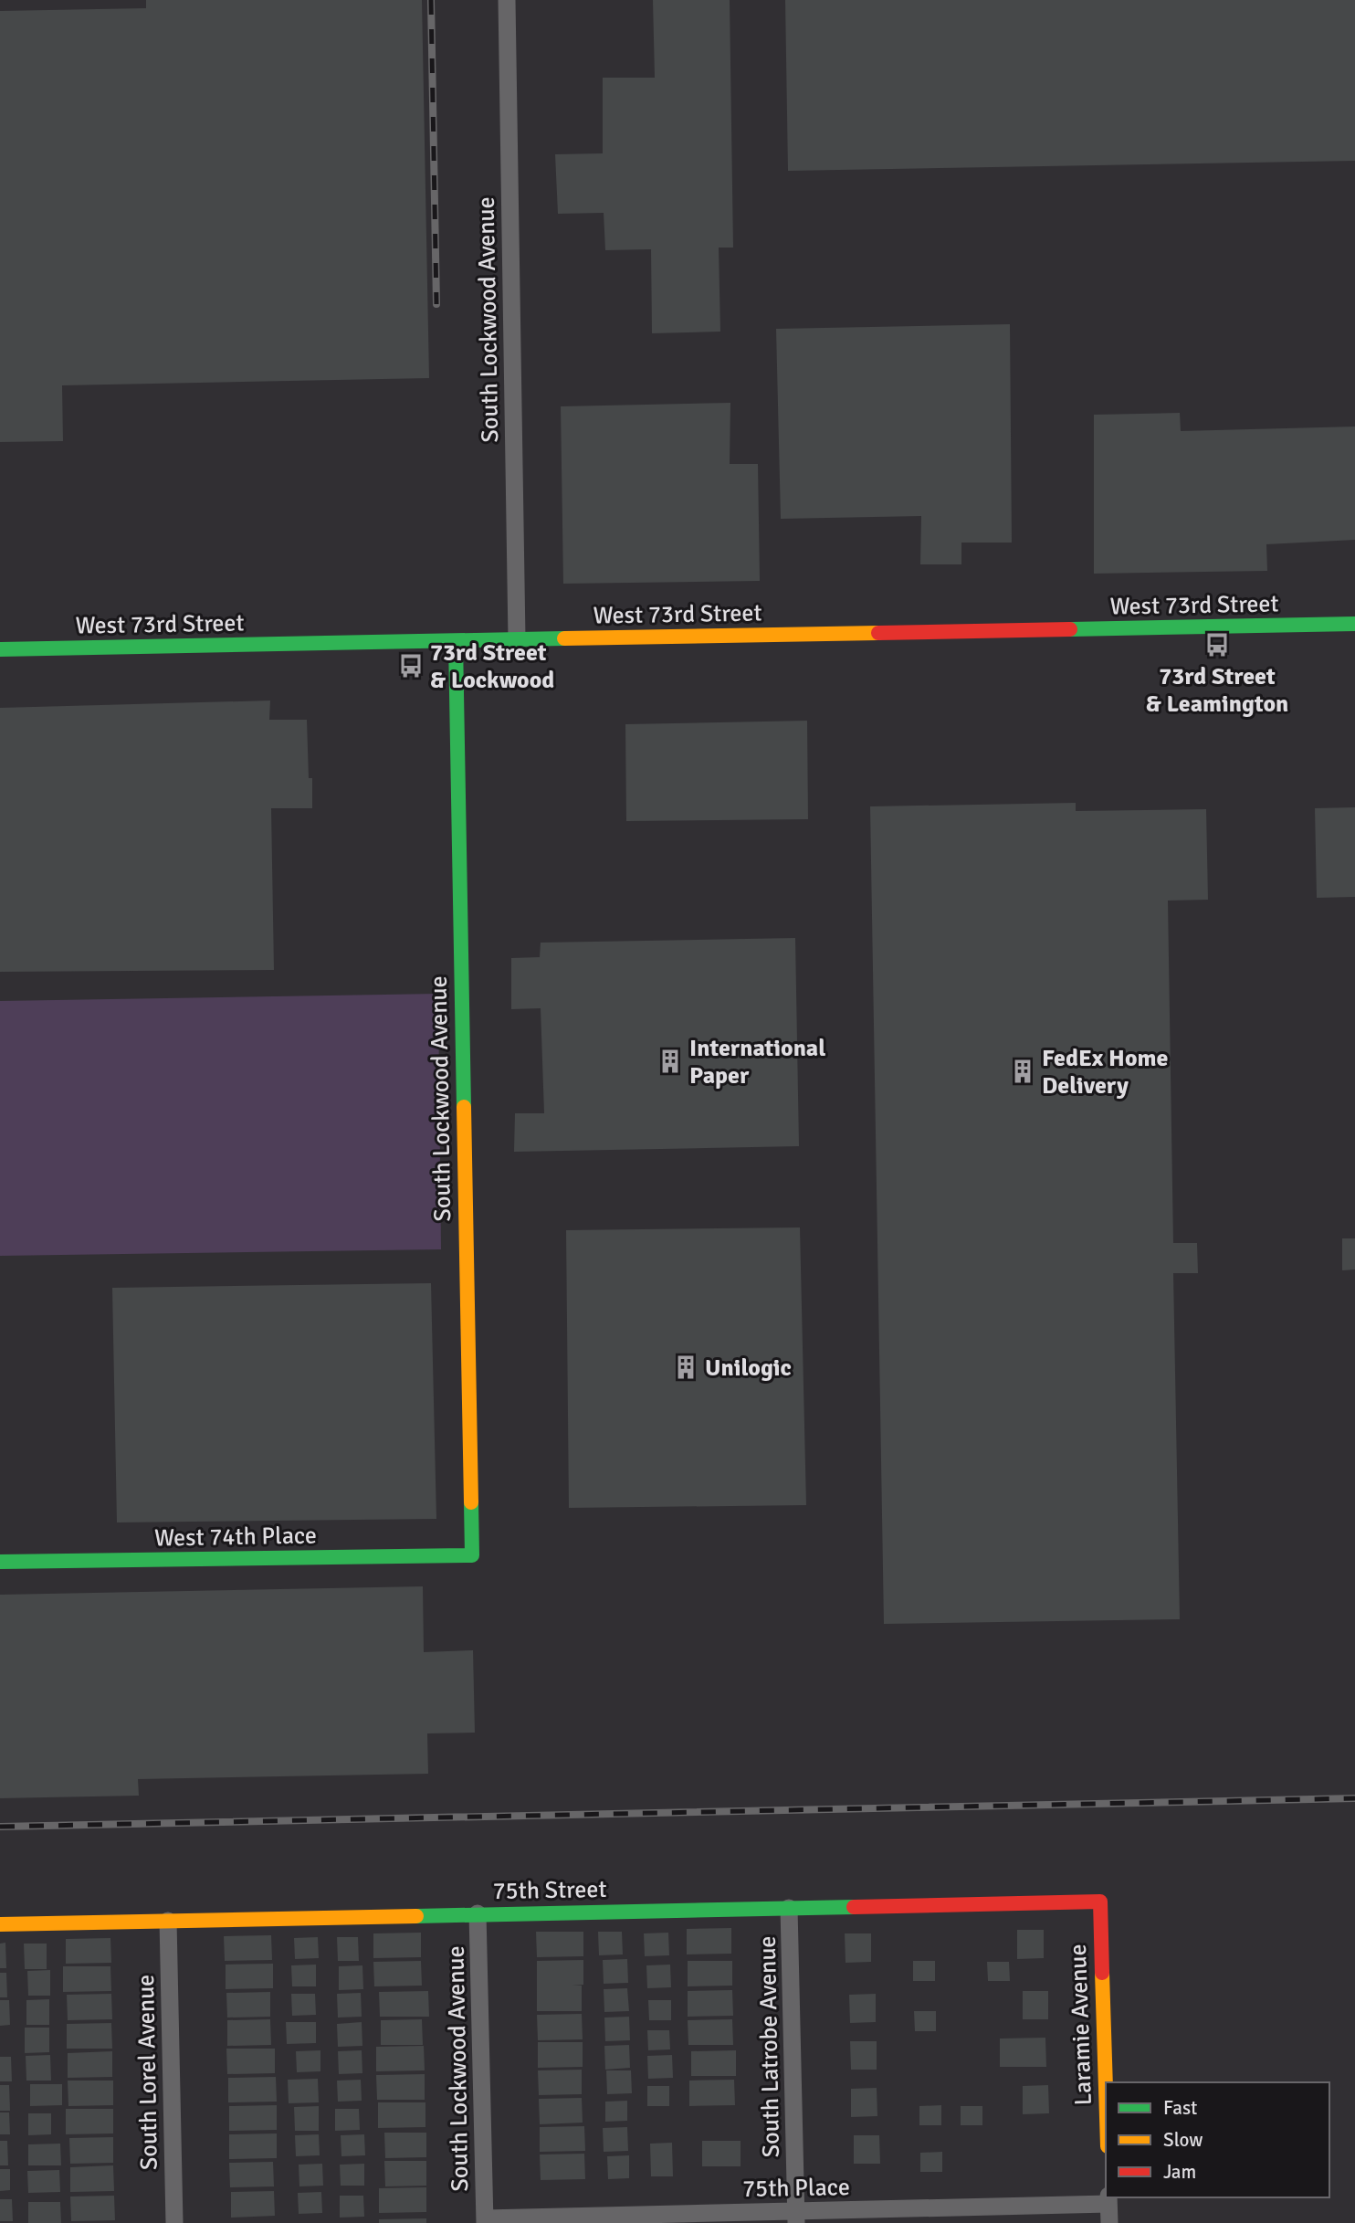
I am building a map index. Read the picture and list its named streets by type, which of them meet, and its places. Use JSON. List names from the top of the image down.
{
  "streets": {
    "street": [
      "South Lockwood Avenue",
      "West 73rd Street",
      "West 74th Place",
      "75th Street",
      "Laramie Avenue",
      "South Latrobe Avenue",
      "South Lorel Avenue",
      "75th Place"
    ]
  },
  "crossings": [
    ["South Lockwood Avenue", "West 73rd Street"],
    ["South Lockwood Avenue", "West 74th Place"],
    ["South Lockwood Avenue", "75th Street"],
    ["South Lockwood Avenue", "75th Place"],
    ["75th Street", "Laramie Avenue"],
    ["75th Street", "South Latrobe Avenue"],
    ["75th Street", "South Lorel Avenue"],
    ["South Latrobe Avenue", "75th Place"]
  ],
  "places": {
    "bus stop": ["73rd Street & Leamington", "73rd Street & Lockwood"],
    "building": ["International Paper", "FedEx Home Delivery", "Unilogic"]
  },
  "legend": ["Fast", "Slow", "Jam"]
}
